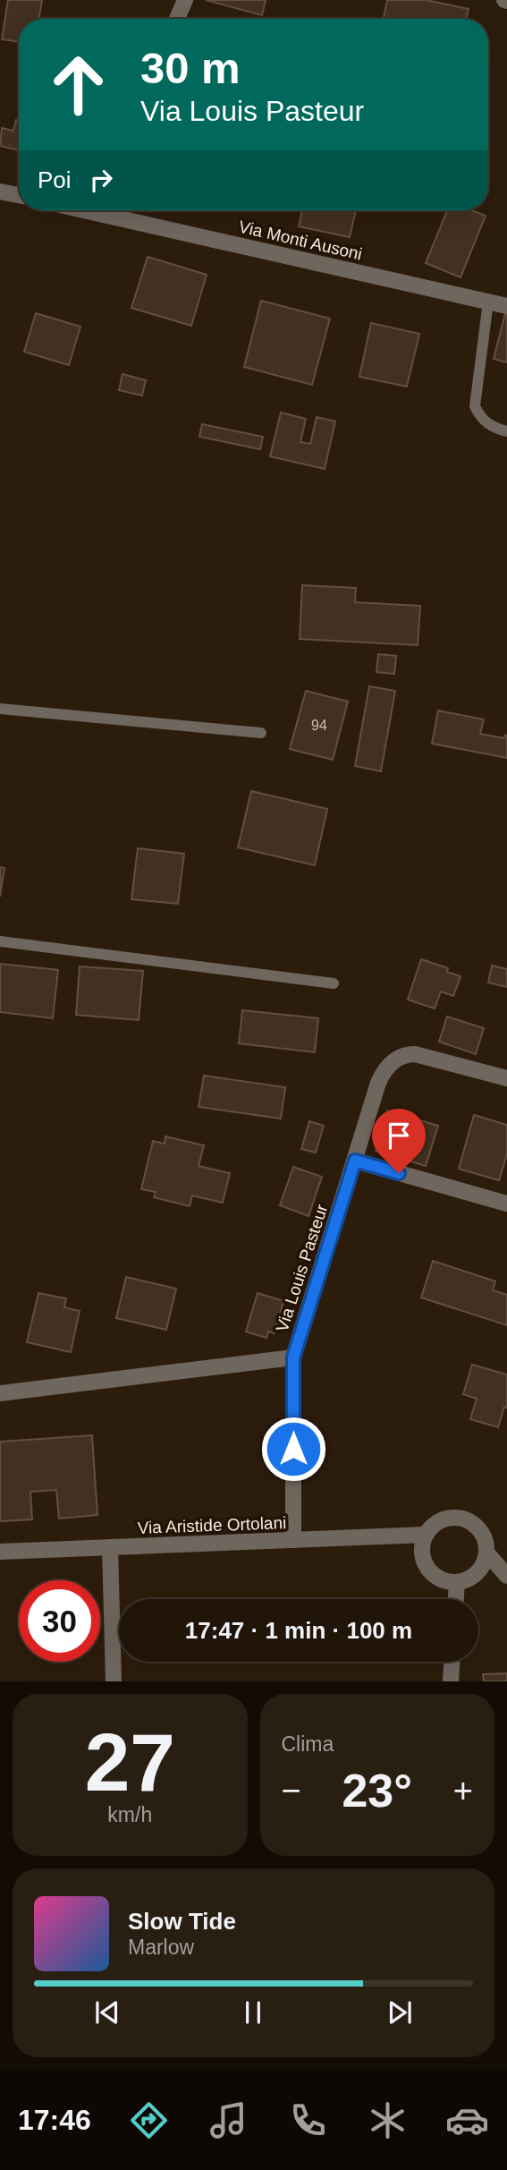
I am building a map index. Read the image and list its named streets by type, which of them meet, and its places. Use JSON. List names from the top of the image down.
{
  "streets": {
    "street": ["Via Monti Ausoni", "Via Louis Pasteur", "Via Aristide Ortolani"]
  },
  "house_numbers": ["94"],
  "page": {
    "turn": ["30 m", "Via Louis Pasteur"],
    "then": "Poi",
    "limit": "30",
    "trip": "17:47 · 1 min · 100 m",
    "tile": [
      ["27", "km/h"],
      "Clima"
    ],
    "heat": ["−", "23°", "+"],
    "song": ["Slow Tide", "Marlow"],
    "tabs": "17:46"
  }
}
